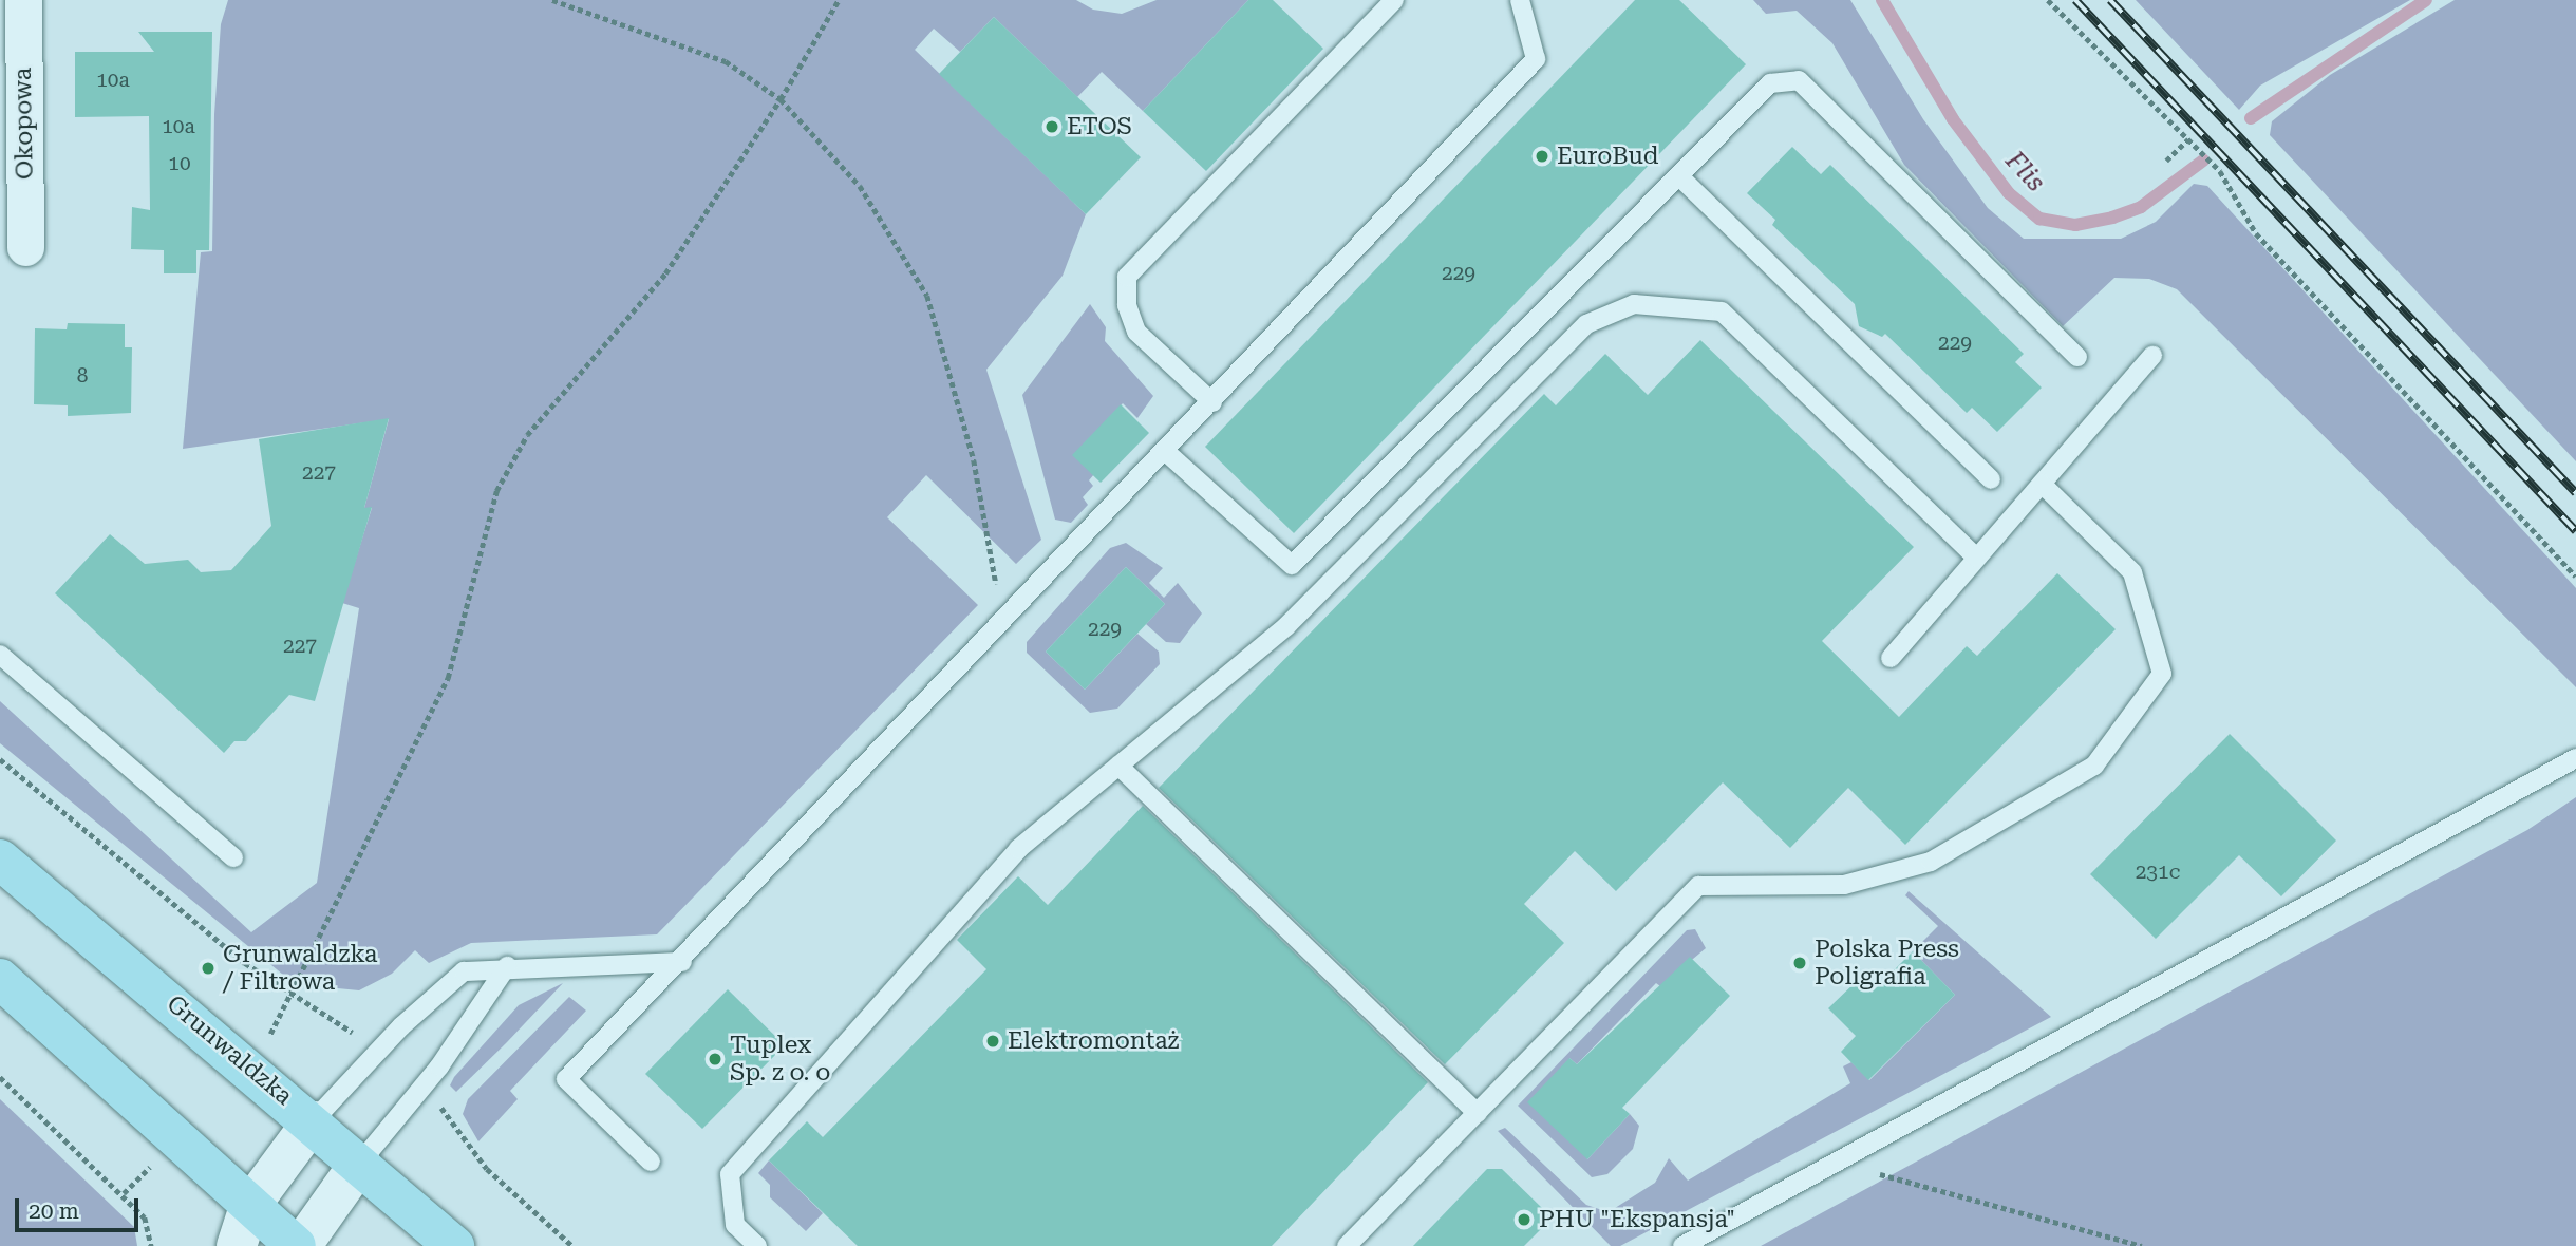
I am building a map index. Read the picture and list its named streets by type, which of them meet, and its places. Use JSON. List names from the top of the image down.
{
  "streets": {
    "main road": ["Grunwaldzka"],
    "street": ["Okopowa"]
  },
  "water": ["Flis"],
  "places": [
    "ETOS",
    "EuroBud",
    "Polska Press Poligrafia",
    "Grunwaldzka / Filtrowa",
    "Elektromontaż",
    "Tuplex Sp. z o. o",
    "PHU \"Ekspansja\""
  ],
  "house_numbers": [
    "10a",
    "10a",
    "10",
    "229",
    "229",
    "8",
    "227",
    "229",
    "227",
    "231c"
  ],
  "scale_bar": "20 m"
}
